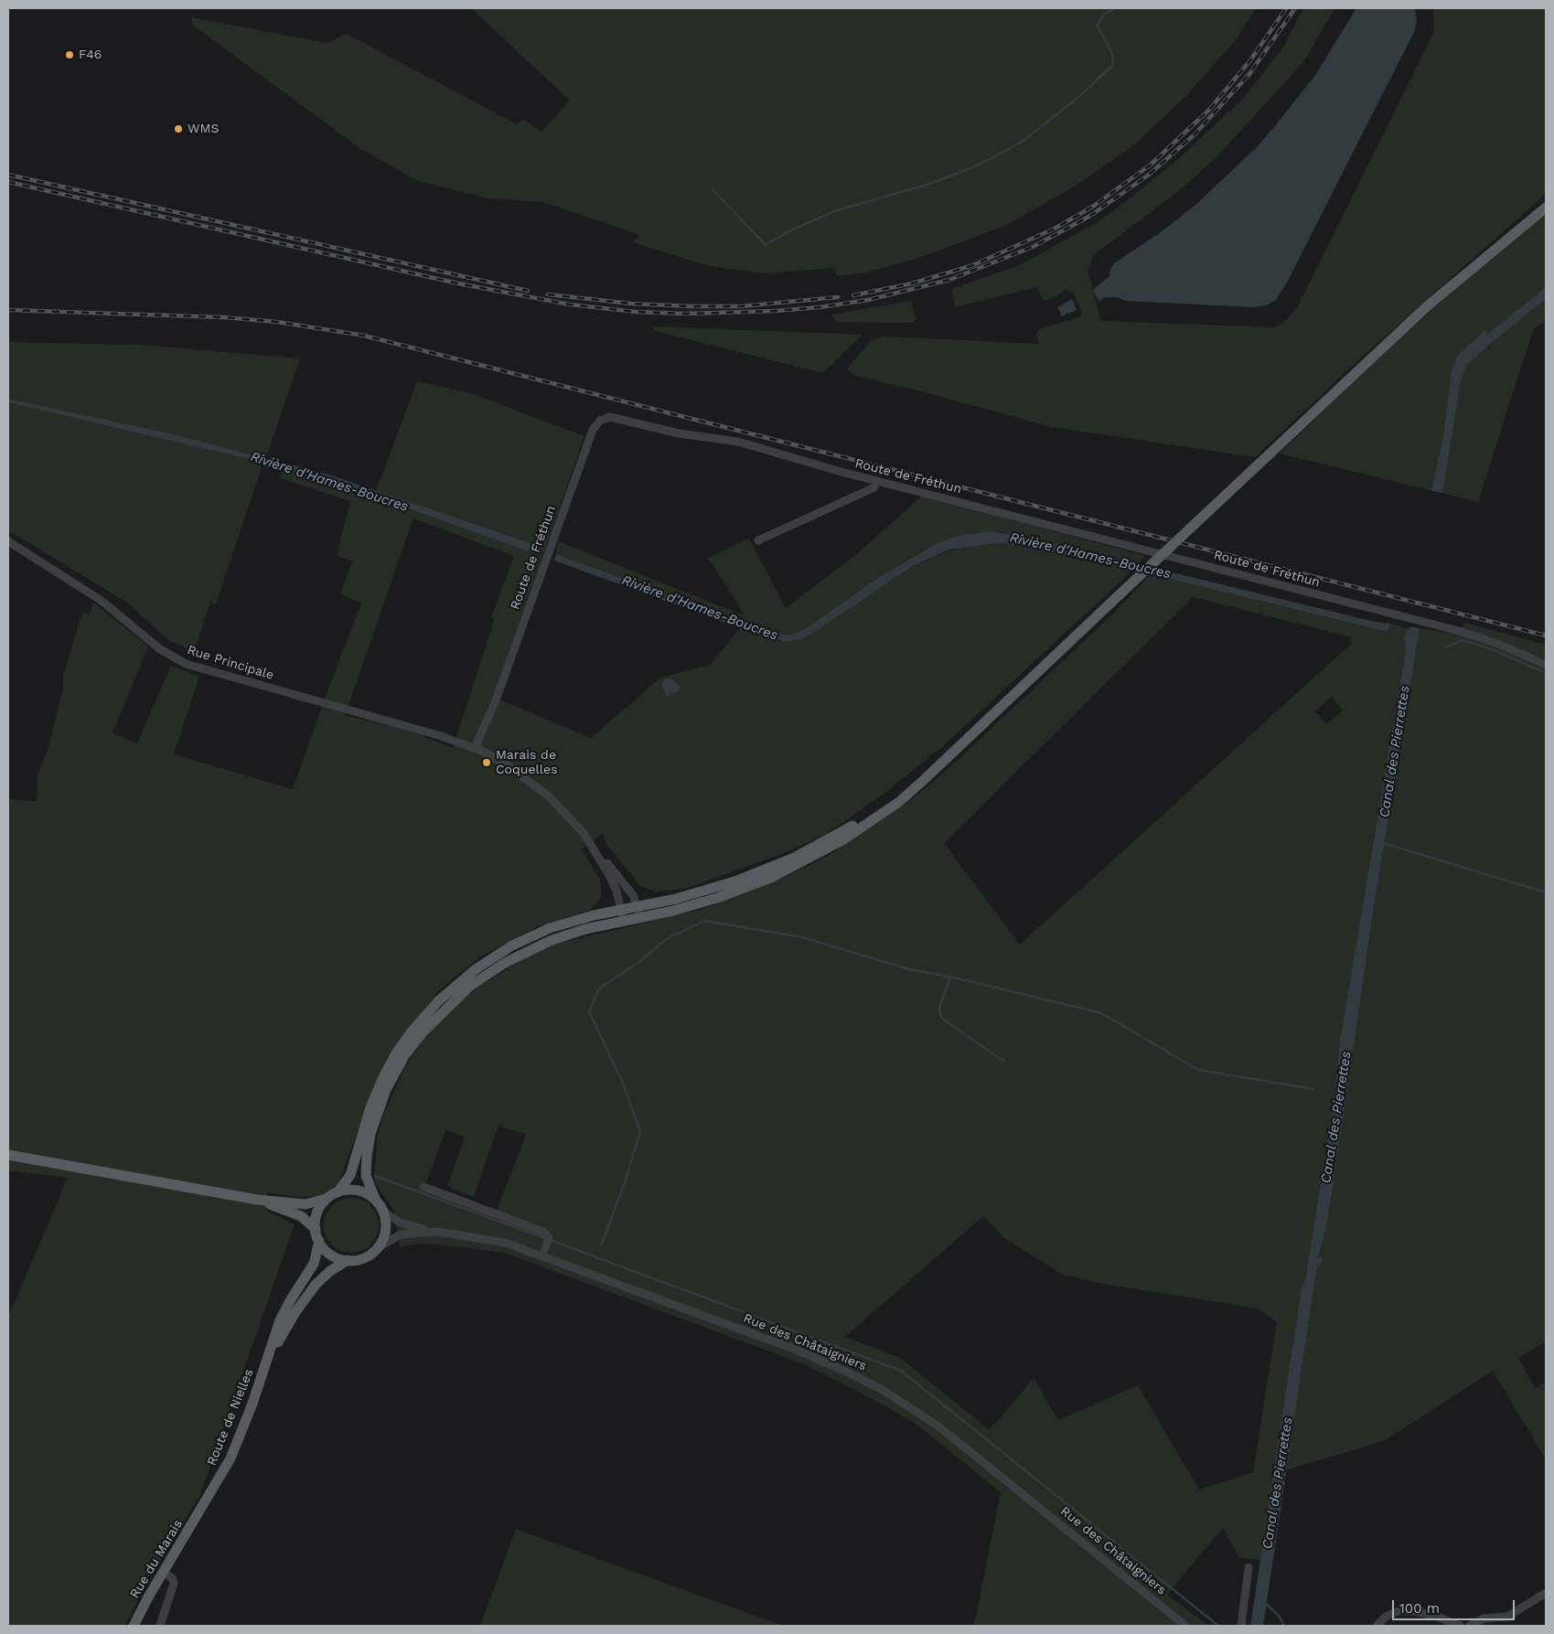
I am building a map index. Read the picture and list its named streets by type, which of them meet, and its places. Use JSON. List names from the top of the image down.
{
  "streets": {
    "main road": ["Route de Nielles", "Rue du Marais"],
    "street": ["Route de Fréthun", "Rue Principale", "Rue des Châtaigniers"]
  },
  "crossings": [
    ["Route de Fréthun", "Rue Principale"],
    ["Rue des Châtaigniers", "Route de Nielles"],
    ["Route de Nielles", "Rue du Marais"]
  ],
  "water": ["Rivière d'Hames-Boucres", "Canal des Pierrettes"],
  "places": ["F46", "WMS", "Marais de Coquelles"],
  "scale_bar": "100 m"
}
